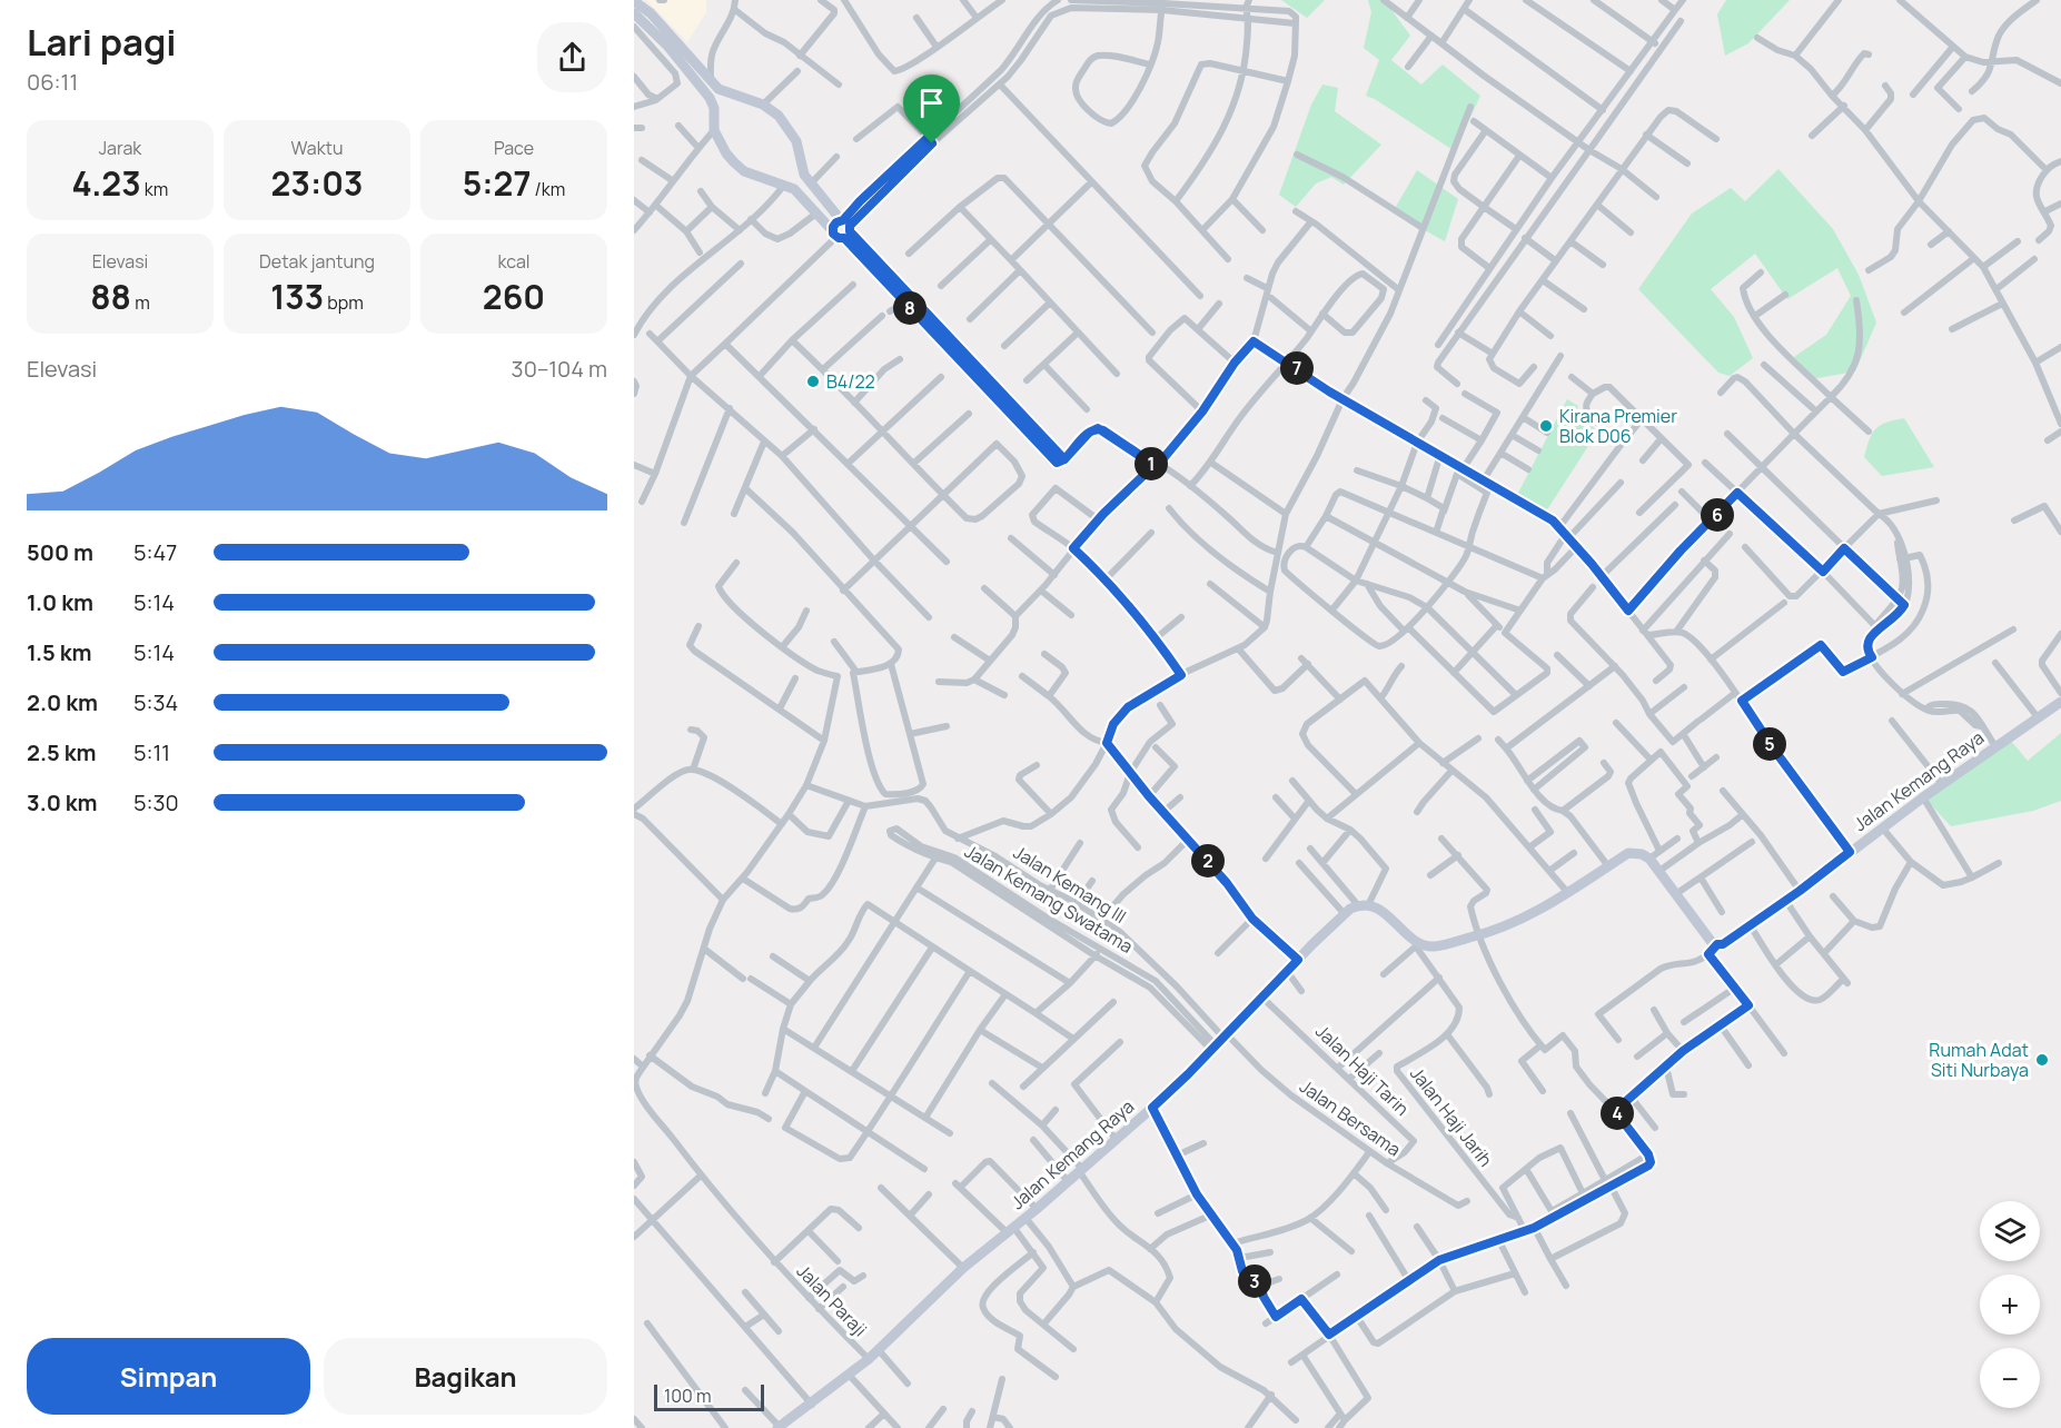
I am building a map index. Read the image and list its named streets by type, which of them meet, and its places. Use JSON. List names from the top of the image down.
{
  "streets": {
    "street": [
      "Jalan Kemang Raya",
      "Jalan Kemang III",
      "Jalan Kemang Swatama",
      "Jalan Haji Tarin",
      "Jalan Haji Jarih",
      "Jalan Bersama",
      "Jalan Paraji"
    ]
  },
  "crossings": [
    ["Jalan Kemang Raya", "Jalan Kemang III"],
    ["Jalan Kemang Raya", "Jalan Kemang Swatama"],
    ["Jalan Kemang Raya", "Jalan Haji Tarin"],
    ["Jalan Kemang Raya", "Jalan Bersama"],
    ["Jalan Kemang Raya", "Jalan Paraji"],
    ["Jalan Kemang III", "Jalan Kemang Swatama"],
    ["Jalan Kemang III", "Jalan Bersama"],
    ["Jalan Kemang Swatama", "Jalan Bersama"],
    ["Jalan Haji Tarin", "Jalan Bersama"]
  ],
  "places": ["B4/22", "Kirana Premier Blok D06", "Rumah Adat Siti Nurbaya"],
  "scale_bar": "100 m",
  "page": {
    "heading": ["Lari pagi", "06:11"],
    "stats": [
      ["Jarak", "4.23 km"],
      ["Waktu", "23:03"],
      ["Pace", "5:27 /km"],
      ["Elevasi", "88 m"],
      ["Detak jantung", "133 bpm"],
      ["kcal", "260"]
    ],
    "pins": [
      "8",
      "7",
      "1",
      "6",
      "5",
      "2",
      "4",
      "3"
    ],
    "chart": ["Elevasi", "30–104 m"],
    "list": [
      {
        "name": "500 m",
        "note": "5:47"
      },
      {
        "name": "1.0 km",
        "note": "5:14"
      },
      {
        "name": "1.5 km",
        "note": "5:14"
      },
      {
        "name": "2.0 km",
        "note": "5:34"
      },
      {
        "name": "2.5 km",
        "note": "5:11"
      },
      {
        "name": "3.0 km",
        "note": "5:30"
      }
    ],
    "map_buttons": ["+", "−"],
    "buttons": ["Simpan", "Bagikan"],
    "scale": "100 m"
  }
}
